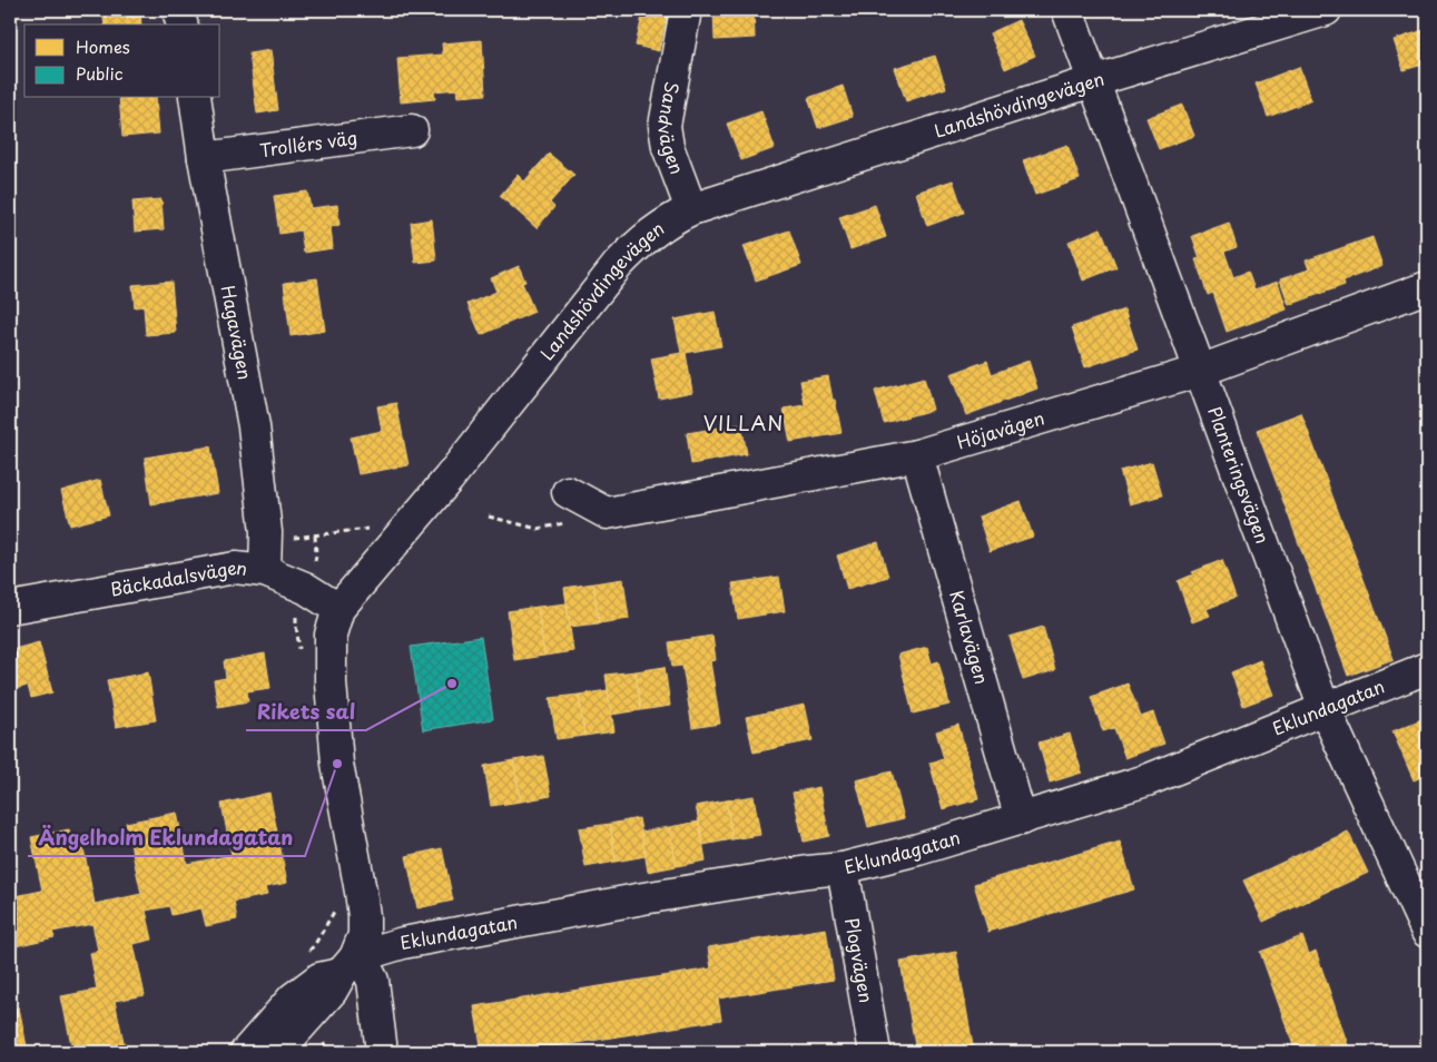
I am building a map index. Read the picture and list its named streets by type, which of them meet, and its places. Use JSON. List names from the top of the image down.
{
  "streets": {
    "street": [
      "Landshövdingevägen",
      "Sandvägen",
      "Trollérs väg",
      "Hagavägen",
      "Höjavägen",
      "Planteringsvägen",
      "Bäckadalsvägen",
      "Karlavägen",
      "Eklundagatan",
      "Plogvägen"
    ]
  },
  "crossings": [
    ["Landshövdingevägen", "Sandvägen"],
    ["Landshövdingevägen", "Planteringsvägen"],
    ["Landshövdingevägen", "Bäckadalsvägen"],
    ["Landshövdingevägen", "Eklundagatan"],
    ["Trollérs väg", "Hagavägen"],
    ["Hagavägen", "Bäckadalsvägen"],
    ["Höjavägen", "Planteringsvägen"],
    ["Höjavägen", "Karlavägen"],
    ["Planteringsvägen", "Eklundagatan"],
    ["Karlavägen", "Eklundagatan"],
    ["Eklundagatan", "Plogvägen"]
  ],
  "districts": ["VILLAN"],
  "places": ["Rikets sal", "Ängelholm Eklundagatan"],
  "legend": ["Homes", "Public"]
}
